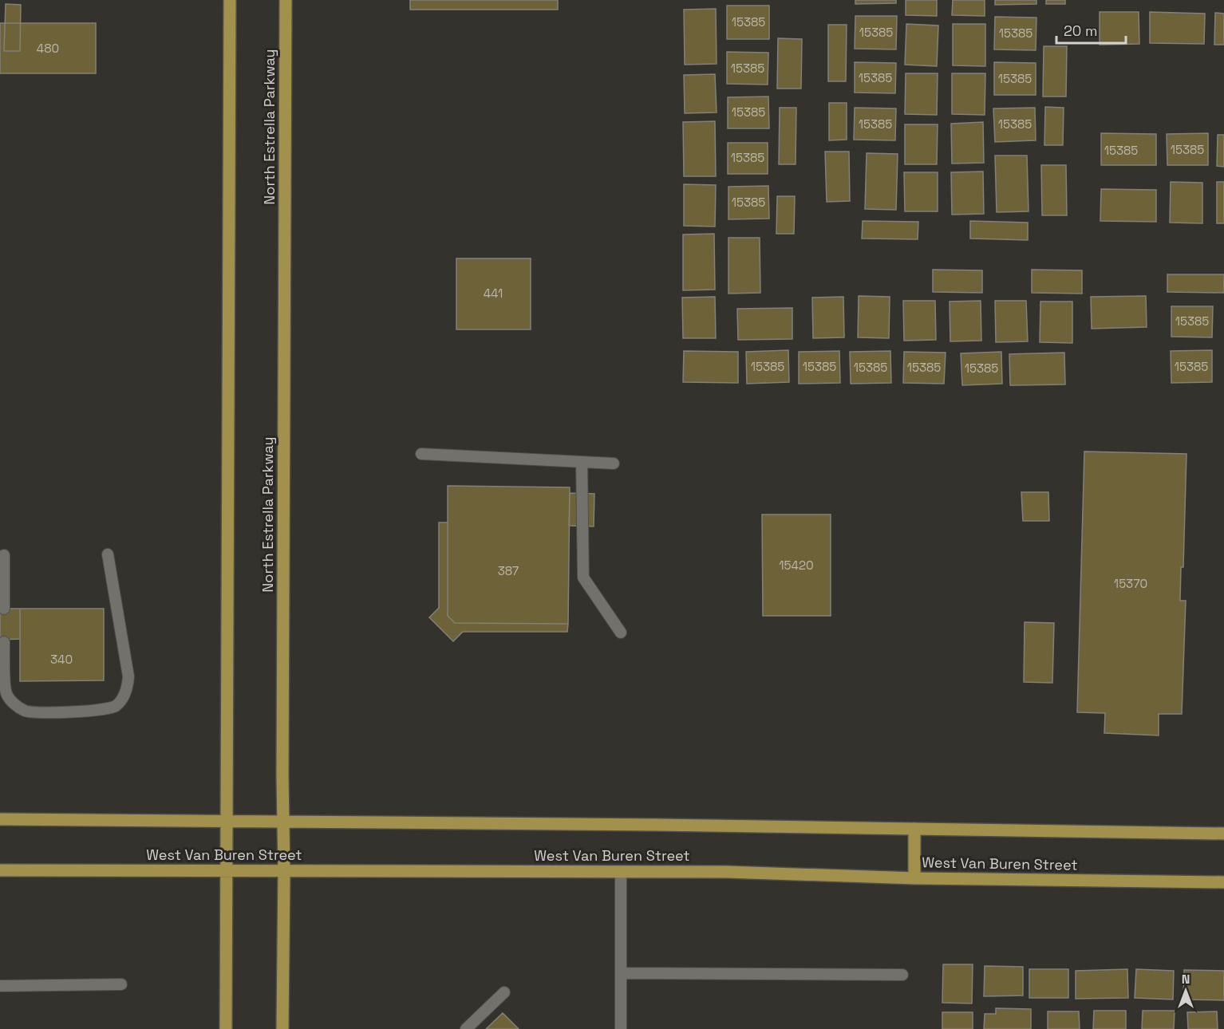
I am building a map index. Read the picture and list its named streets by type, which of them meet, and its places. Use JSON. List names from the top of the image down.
{
  "streets": {
    "main road": ["North Estrella Parkway", "West Van Buren Street"]
  },
  "crossings": [
    ["North Estrella Parkway", "West Van Buren Street"]
  ],
  "house_numbers": [
    "15385",
    "15385",
    "15385",
    "480",
    "15385",
    "15385",
    "15385",
    "15385",
    "15385",
    "15385",
    "15385",
    "15385",
    "15385",
    "15385",
    "441",
    "15385",
    "15385",
    "15385",
    "15385",
    "15385",
    "15385",
    "15385",
    "15420",
    "387",
    "15370",
    "340"
  ],
  "scale_bar": "20 m",
  "north": "top"
}
